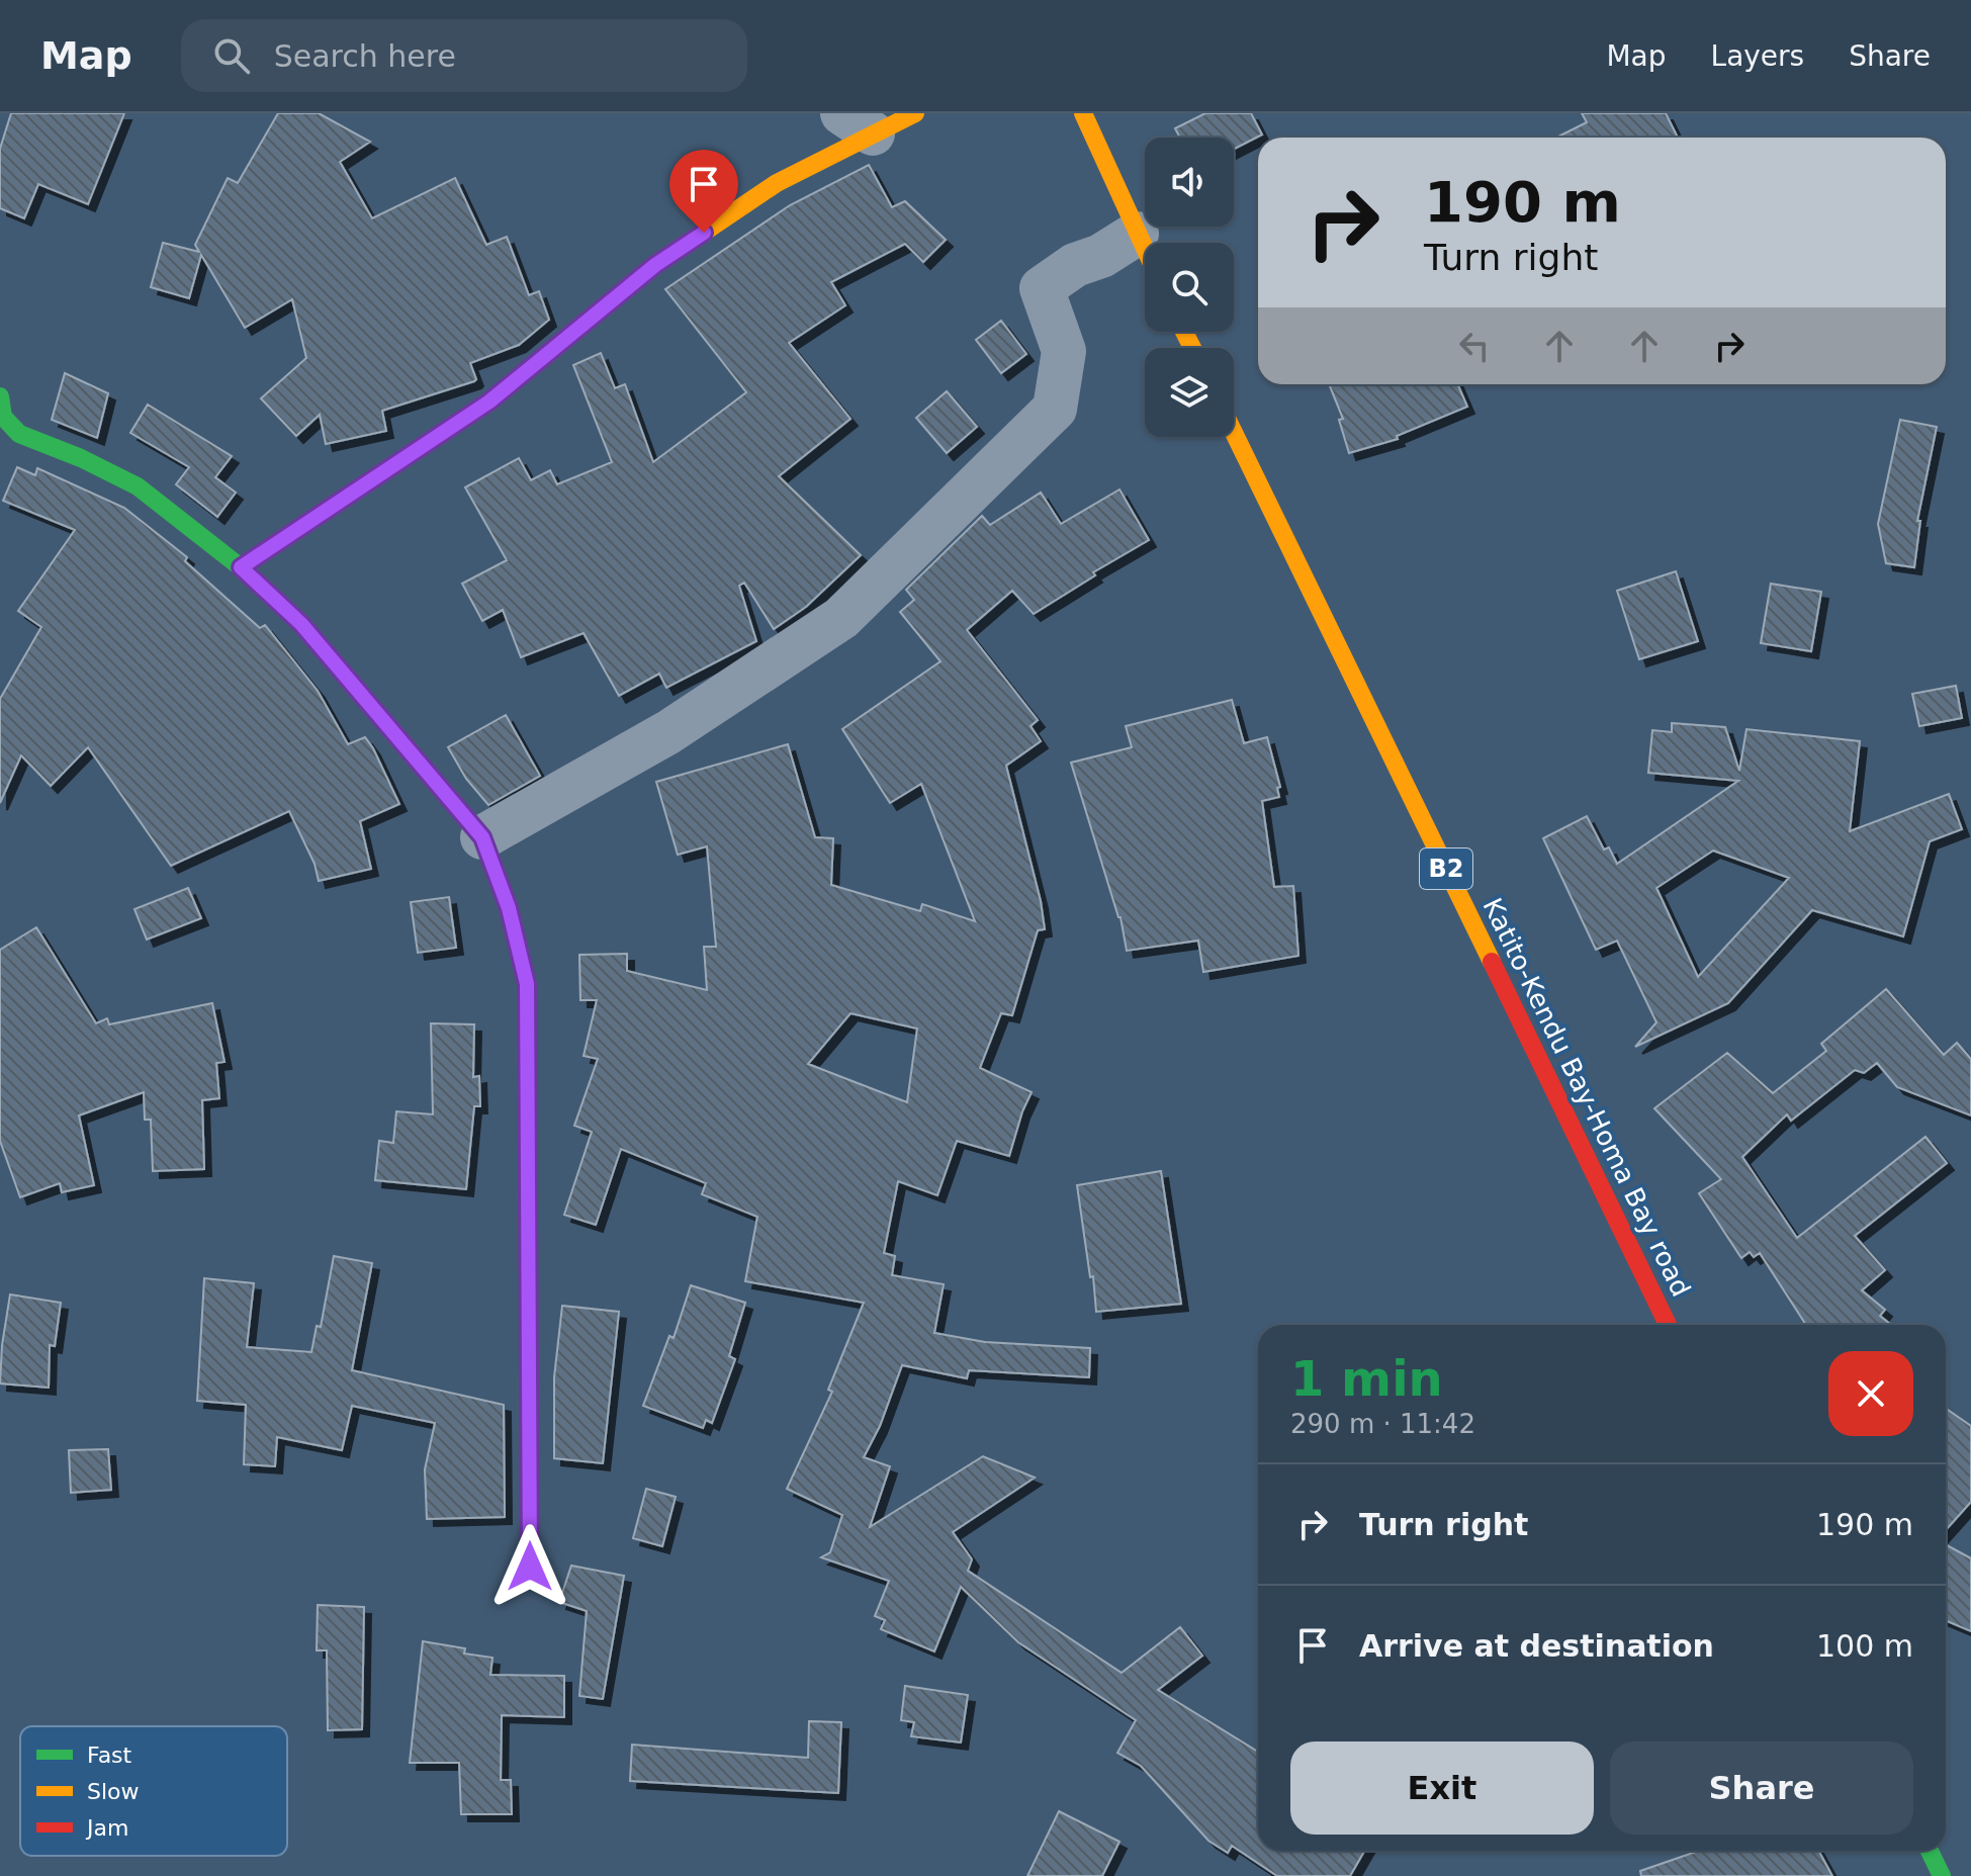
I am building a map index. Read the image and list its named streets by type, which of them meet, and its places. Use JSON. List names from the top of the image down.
{
  "streets": {
    "main road": ["B2", "Katito-Kendu Bay-Homa Bay road"]
  },
  "legend": ["Fast", "Slow", "Jam"],
  "page": {
    "header": "Map",
    "search": "Search here",
    "nav": ["Map", "Layers", "Share"],
    "turn": ["190 m", "Turn right"],
    "heading": ["1 min", "290 m · 11:42"],
    "list": [
      {
        "name": "Turn right",
        "value": "190 m"
      },
      {
        "name": "Arrive at destination",
        "value": "100 m"
      }
    ],
    "buttons": ["Exit", "Share"]
  }
}
